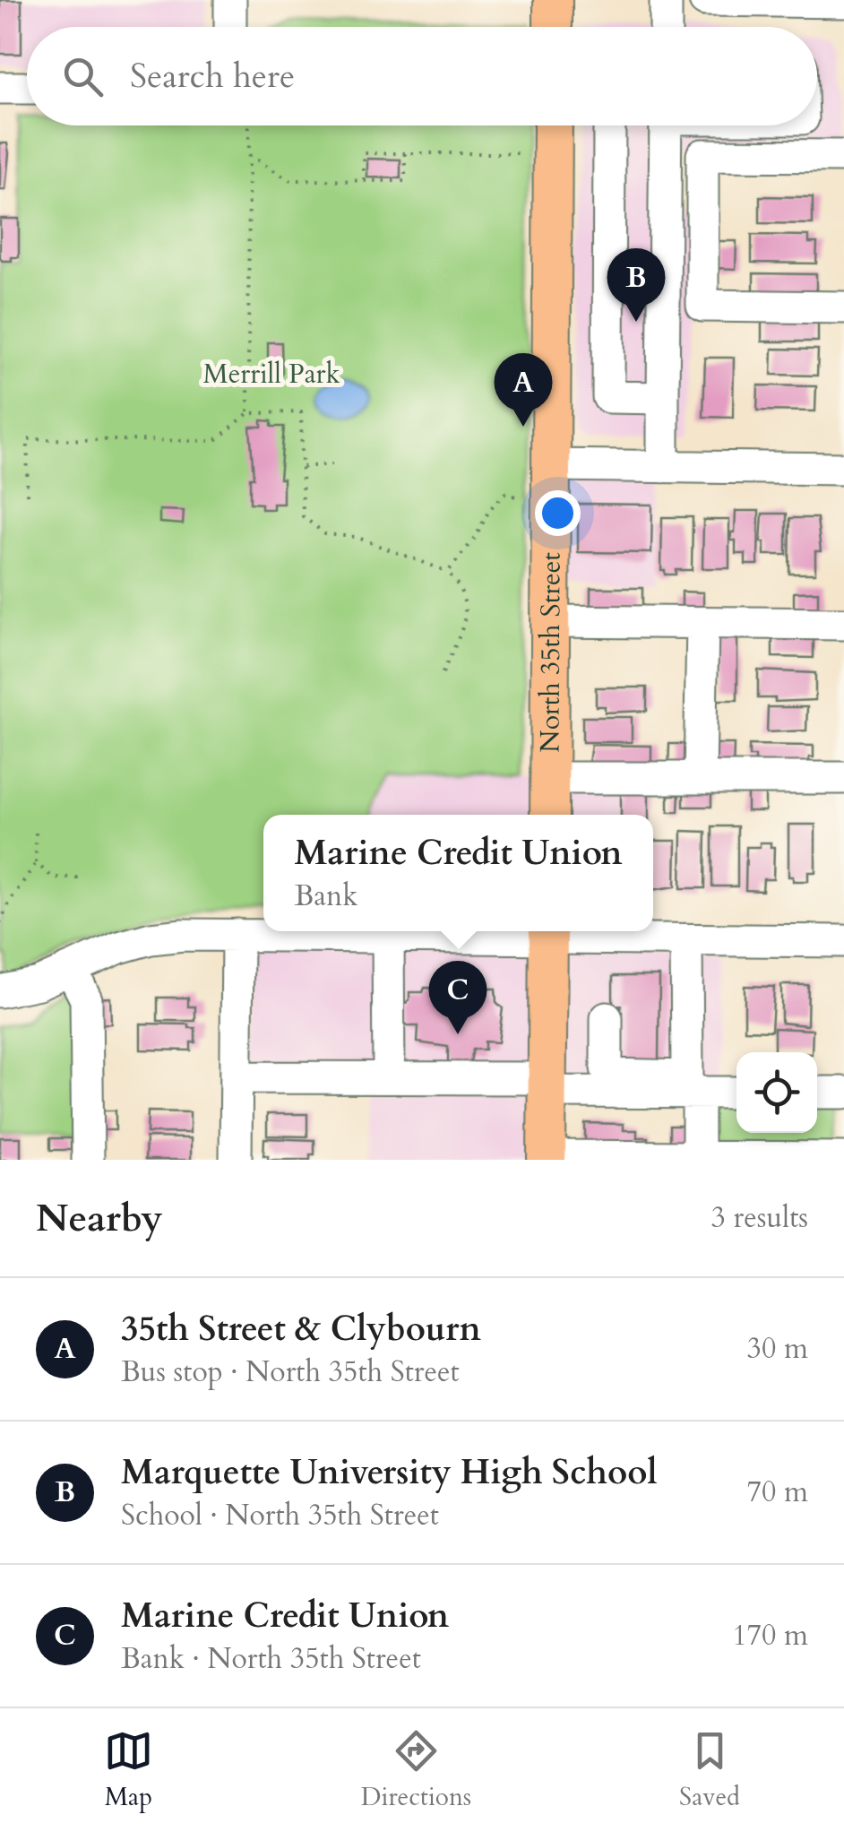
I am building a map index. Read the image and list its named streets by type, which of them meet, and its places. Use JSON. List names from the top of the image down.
{
  "streets": {
    "main road": ["North 35th Street"]
  },
  "parks": ["Merrill Park"],
  "page": {
    "search": "Search here",
    "pins": ["B", "A", "C"],
    "popup": ["Marine Credit Union", "Bank"],
    "heading": ["Nearby", "3 results"],
    "list": [
      {
        "mark": "A",
        "name": "35th Street & Clybourn",
        "note": "Bus stop · North 35th Street",
        "value": "30 m"
      },
      {
        "mark": "B",
        "name": "Marquette University High School",
        "note": "School · North 35th Street",
        "value": "70 m"
      },
      {
        "mark": "C",
        "name": "Marine Credit Union",
        "note": "Bank · North 35th Street",
        "value": "170 m"
      }
    ],
    "nav": ["Map", "Directions", "Saved"]
  }
}
